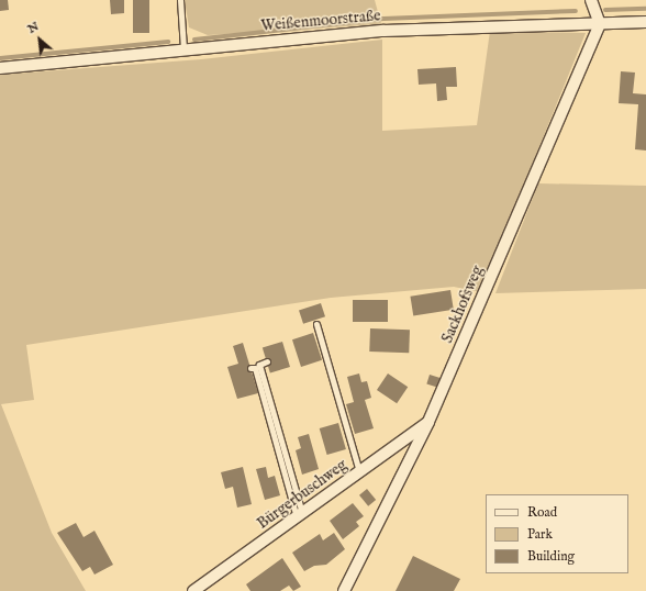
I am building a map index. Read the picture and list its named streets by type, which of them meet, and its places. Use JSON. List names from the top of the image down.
{
  "streets": {
    "street": ["Weißenmoorstraße", "Sackhofsweg", "Bürgerbuschweg"]
  },
  "crossings": [
    ["Weißenmoorstraße", "Sackhofsweg"],
    ["Sackhofsweg", "Bürgerbuschweg"]
  ],
  "legend": ["Road", "Park", "Building"],
  "north": "top left"
}
